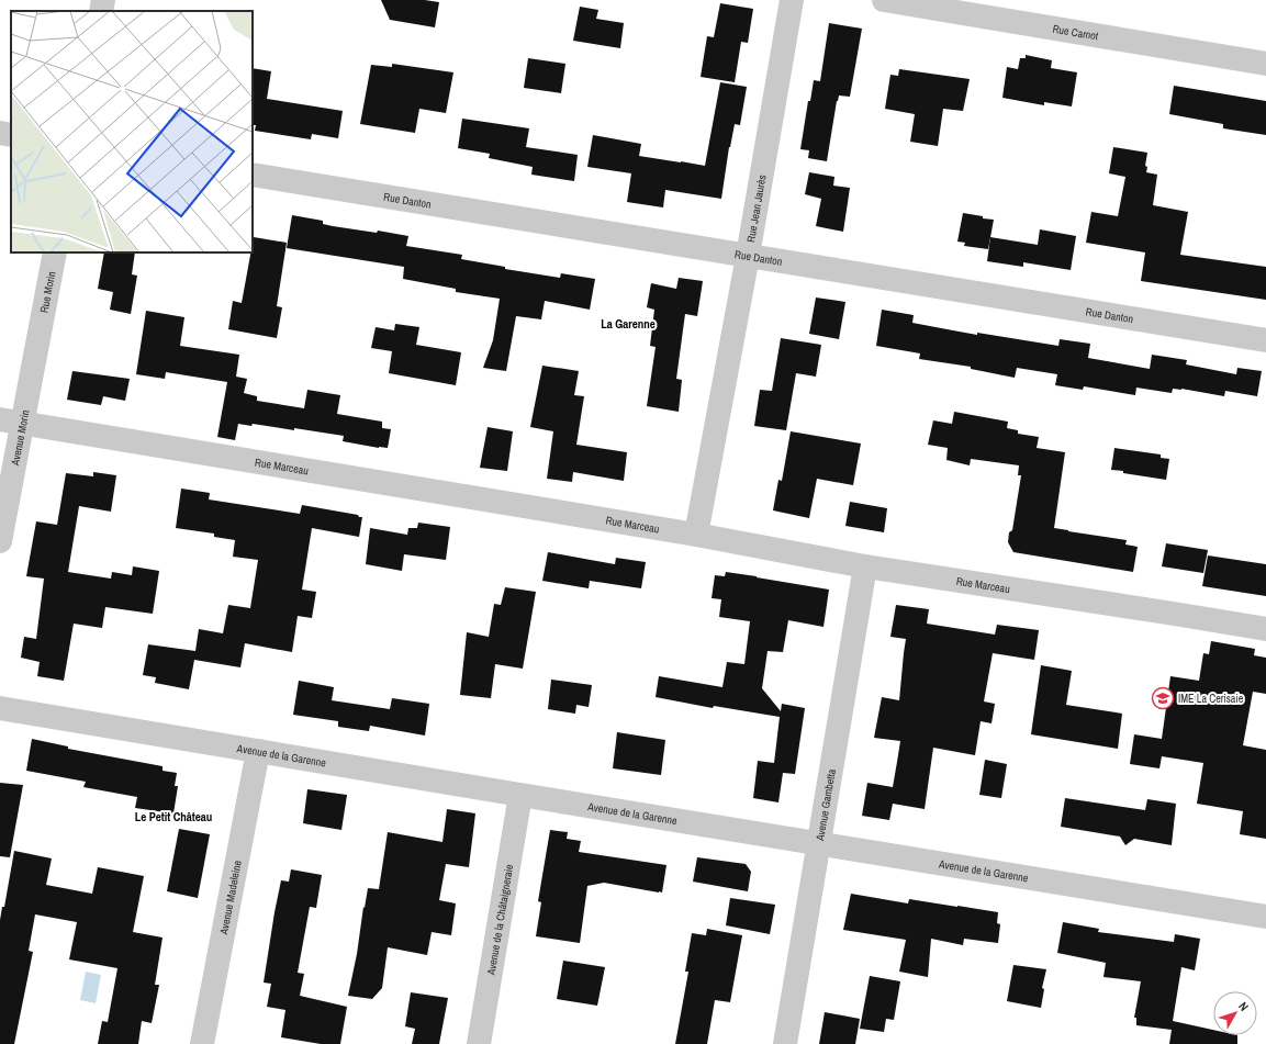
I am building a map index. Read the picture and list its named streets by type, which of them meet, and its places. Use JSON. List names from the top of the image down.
{
  "streets": {
    "street": [
      "Rue Carnot",
      "Rue Danton",
      "Rue Jean Jaurès",
      "Rue Morin",
      "Avenue Morin",
      "Rue Marceau",
      "Avenue de la Garenne",
      "Avenue Gambetta",
      "Avenue Madeleine",
      "Avenue de la Châtaigneraie"
    ]
  },
  "crossings": [
    ["Rue Danton", "Rue Jean Jaurès"],
    ["Rue Jean Jaurès", "Rue Marceau"],
    ["Rue Morin", "Avenue Morin"],
    ["Avenue Morin", "Rue Marceau"],
    ["Rue Marceau", "Avenue Gambetta"],
    ["Avenue de la Garenne", "Avenue Gambetta"],
    ["Avenue de la Garenne", "Avenue Madeleine"],
    ["Avenue de la Garenne", "Avenue de la Châtaigneraie"]
  ],
  "districts": ["La Garenne", "Le Petit Château"],
  "places": {
    "school or university": ["IME La Cerisaie"]
  },
  "north": "top right"
}
